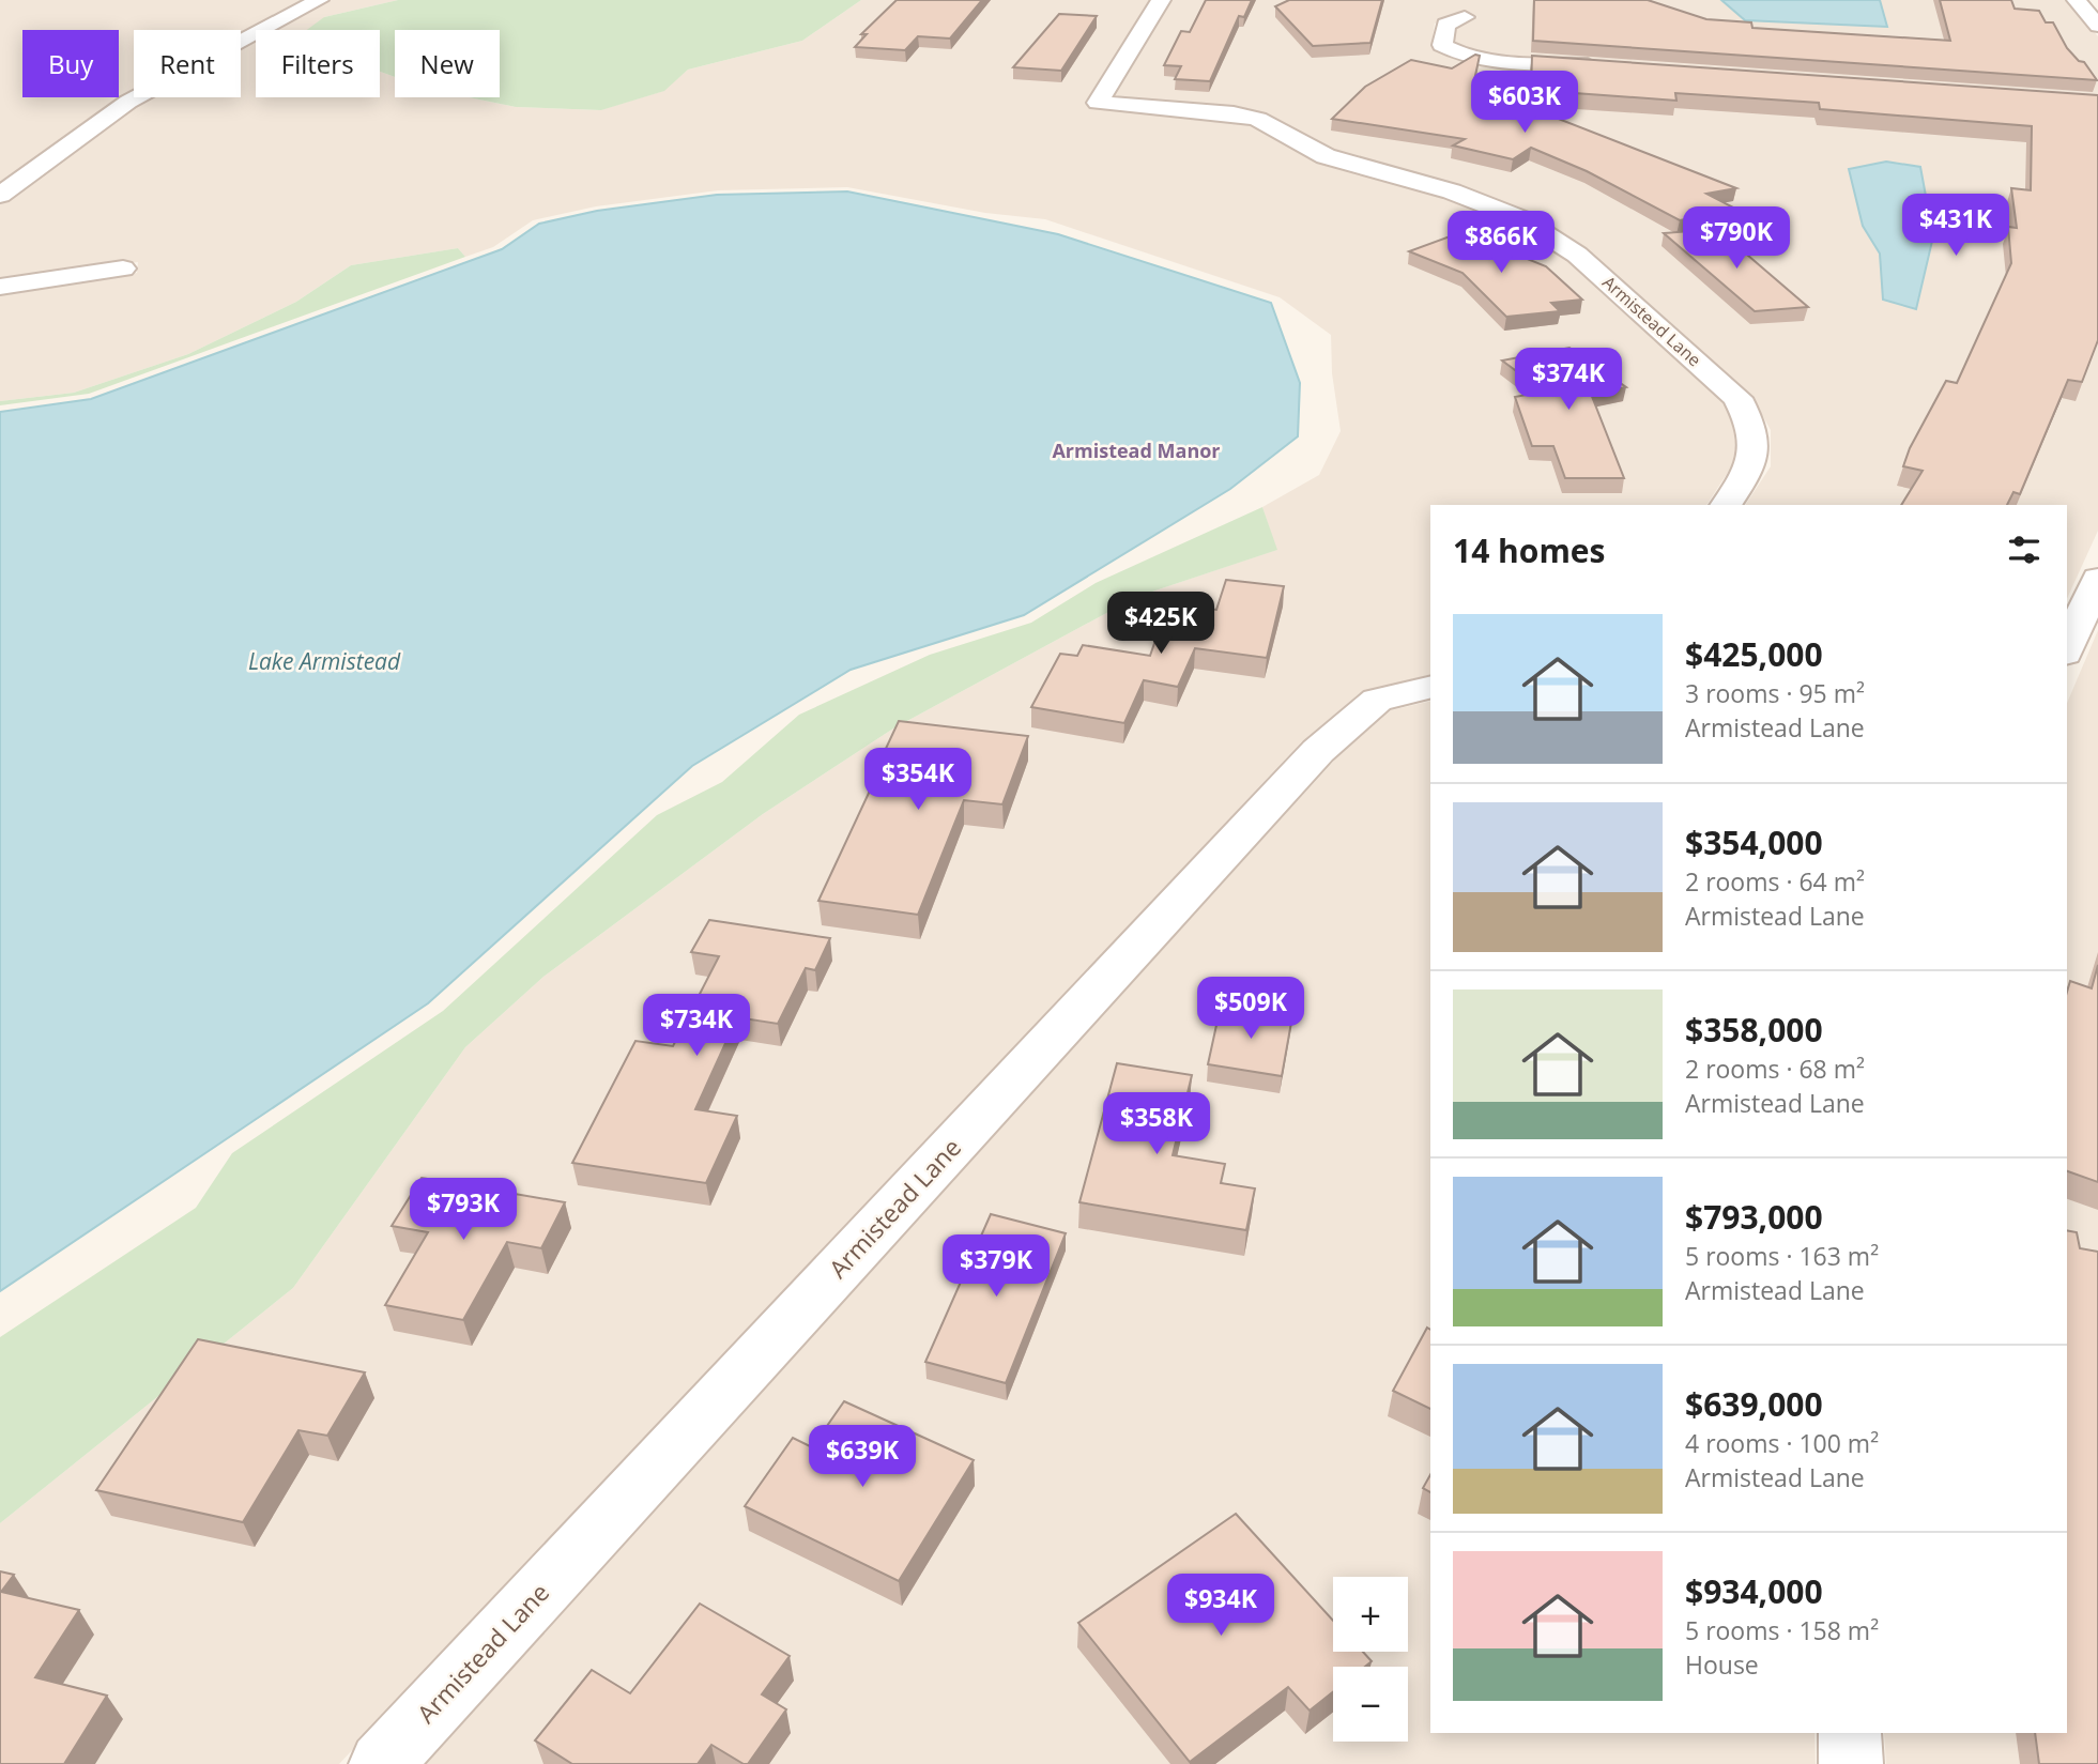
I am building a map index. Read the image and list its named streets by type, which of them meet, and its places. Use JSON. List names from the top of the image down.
{
  "streets": {
    "street": ["Armistead Lane"]
  },
  "districts": ["Armistead Manor"],
  "water": ["Lake Armistead"],
  "page": {
    "chip": [
      "Buy",
      "Rent",
      "Filters",
      "New"
    ],
    "price": [
      "$603K",
      "$431K",
      "$790K",
      "$866K",
      "$374K",
      "$425K",
      "$354K",
      "$509K",
      "$734K",
      "$358K",
      "$793K",
      "$379K",
      "$639K",
      "$934K"
    ],
    "heading": "14 homes",
    "list": [
      {
        "name": "$425,000",
        "note": "3 rooms · 95 m² · Armistead Lane"
      },
      {
        "name": "$354,000",
        "note": "2 rooms · 64 m² · Armistead Lane"
      },
      {
        "name": "$358,000",
        "note": "2 rooms · 68 m² · Armistead Lane"
      },
      {
        "name": "$793,000",
        "note": "5 rooms · 163 m² · Armistead Lane"
      },
      {
        "name": "$639,000",
        "note": "4 rooms · 100 m² · Armistead Lane"
      },
      {
        "name": "$934,000",
        "note": "5 rooms · 158 m² · House"
      }
    ],
    "map_buttons": ["+", "−"]
  }
}
